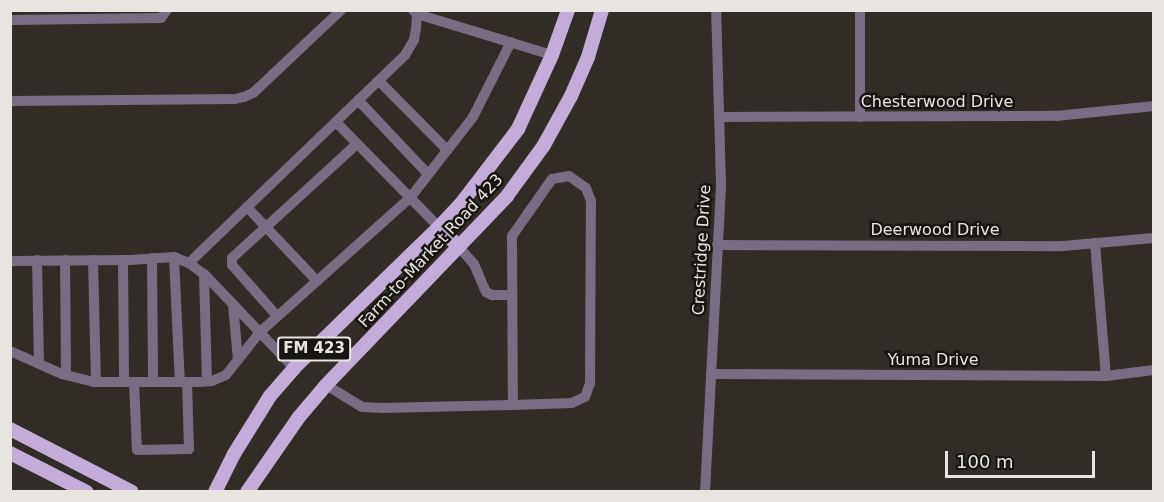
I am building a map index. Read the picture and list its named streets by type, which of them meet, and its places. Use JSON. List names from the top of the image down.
{
  "streets": {
    "main road": ["Farm-to-Market Road 423", "FM 423"],
    "street": [
      "Chesterwood Drive",
      "Deerwood Drive",
      "Crestridge Drive",
      "Yuma Drive"
    ]
  },
  "crossings": [
    ["Chesterwood Drive", "Crestridge Drive"],
    ["Deerwood Drive", "Crestridge Drive"],
    ["Crestridge Drive", "Yuma Drive"]
  ],
  "scale_bar": "100 m"
}
